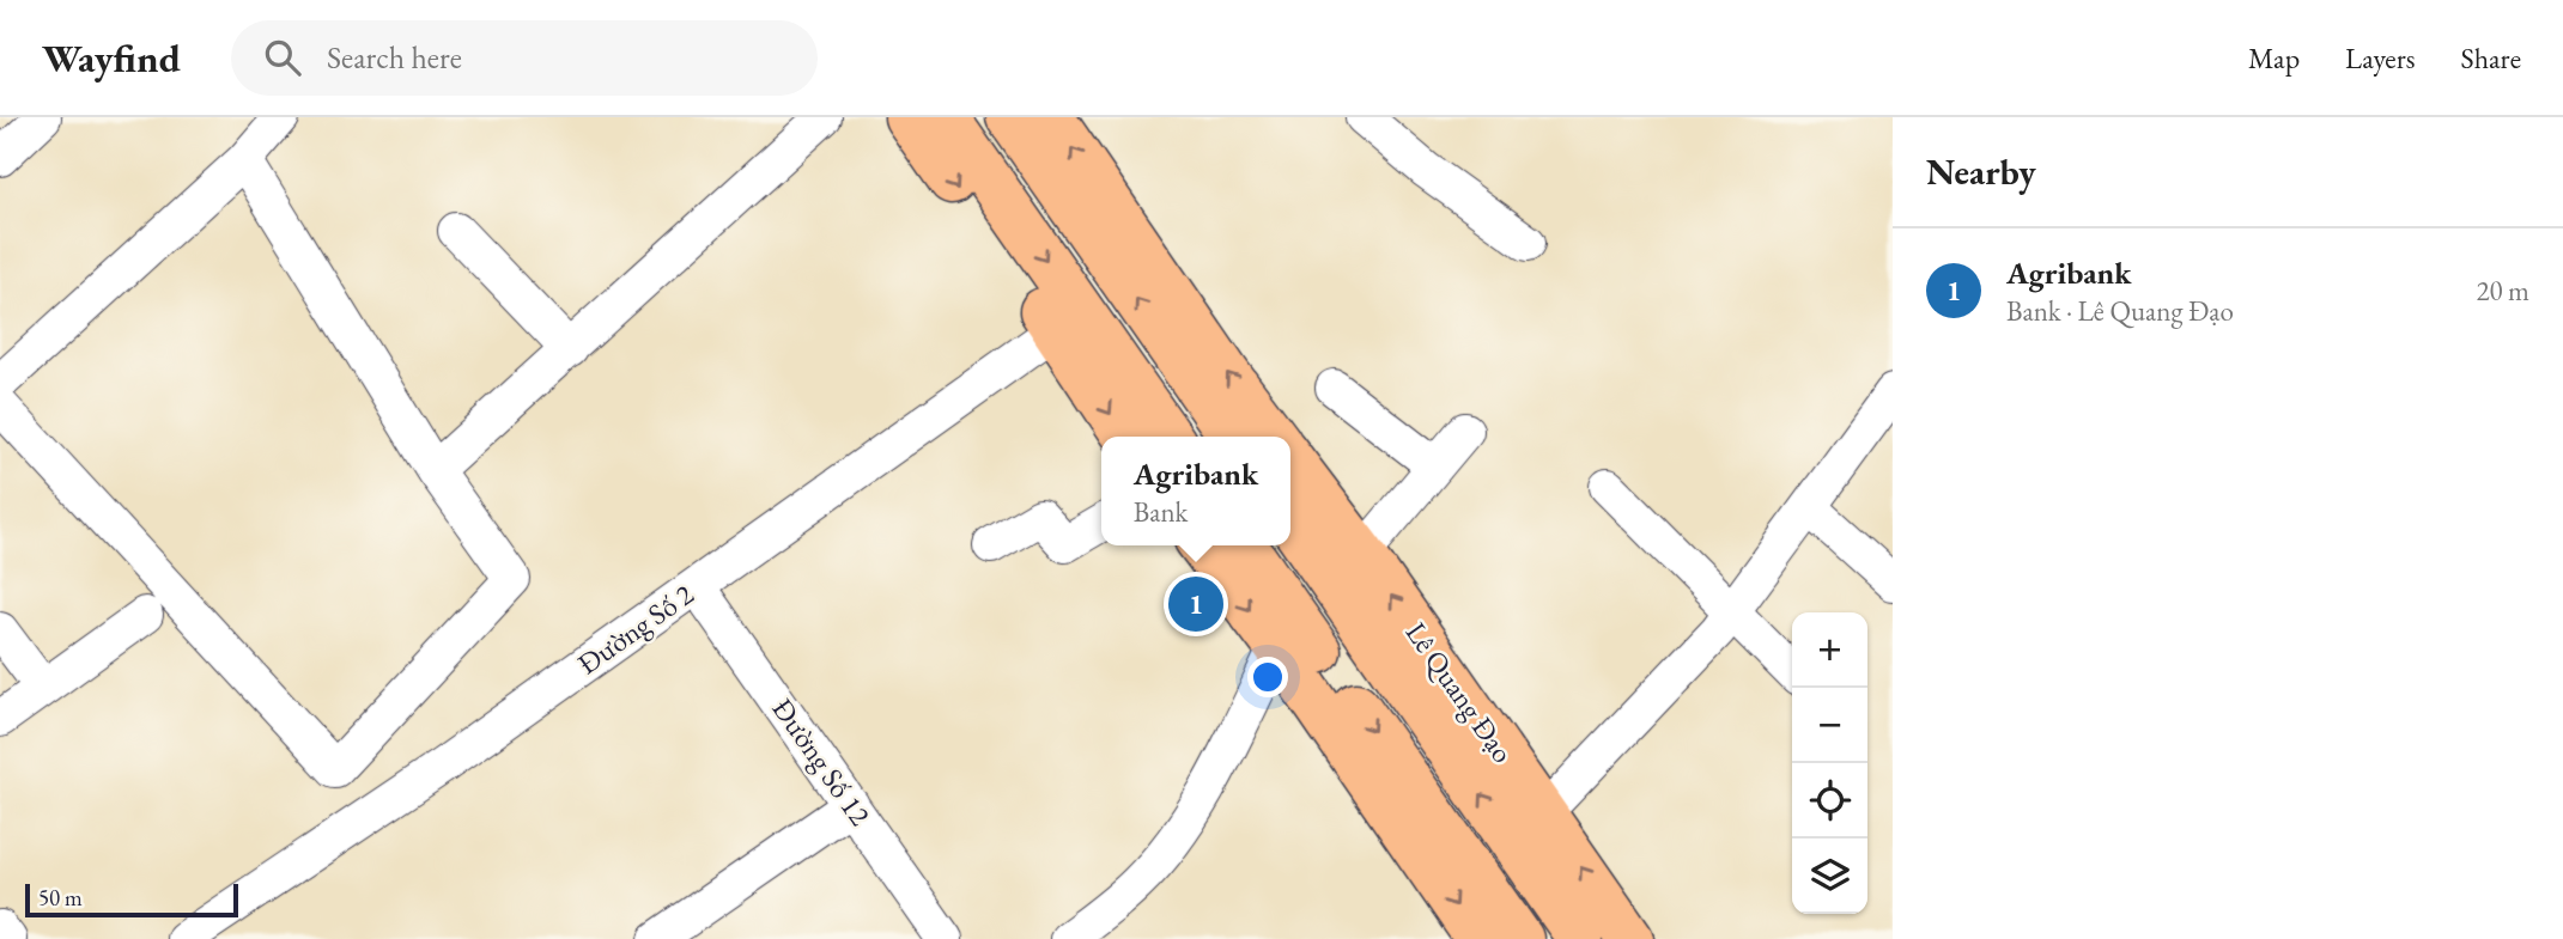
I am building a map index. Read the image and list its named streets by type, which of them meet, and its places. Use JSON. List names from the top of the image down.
{
  "streets": {
    "highway": ["Lê Quang Đạo"],
    "street": ["Đường Số 2", "Đường Số 12"]
  },
  "crossings": [
    ["Đường Số 2", "Đường Số 12"]
  ],
  "scale_bar": "50 m",
  "page": {
    "header": "Wayfind",
    "search": "Search here",
    "nav": ["Map", "Layers", "Share"],
    "heading": "Nearby",
    "list": [
      {
        "mark": "1",
        "name": "Agribank",
        "note": "Bank · Lê Quang Đạo",
        "value": "20 m"
      }
    ],
    "popup": ["Agribank", "Bank"],
    "pins": "1",
    "map_buttons": ["+", "−"],
    "scale": "50 m"
  }
}
